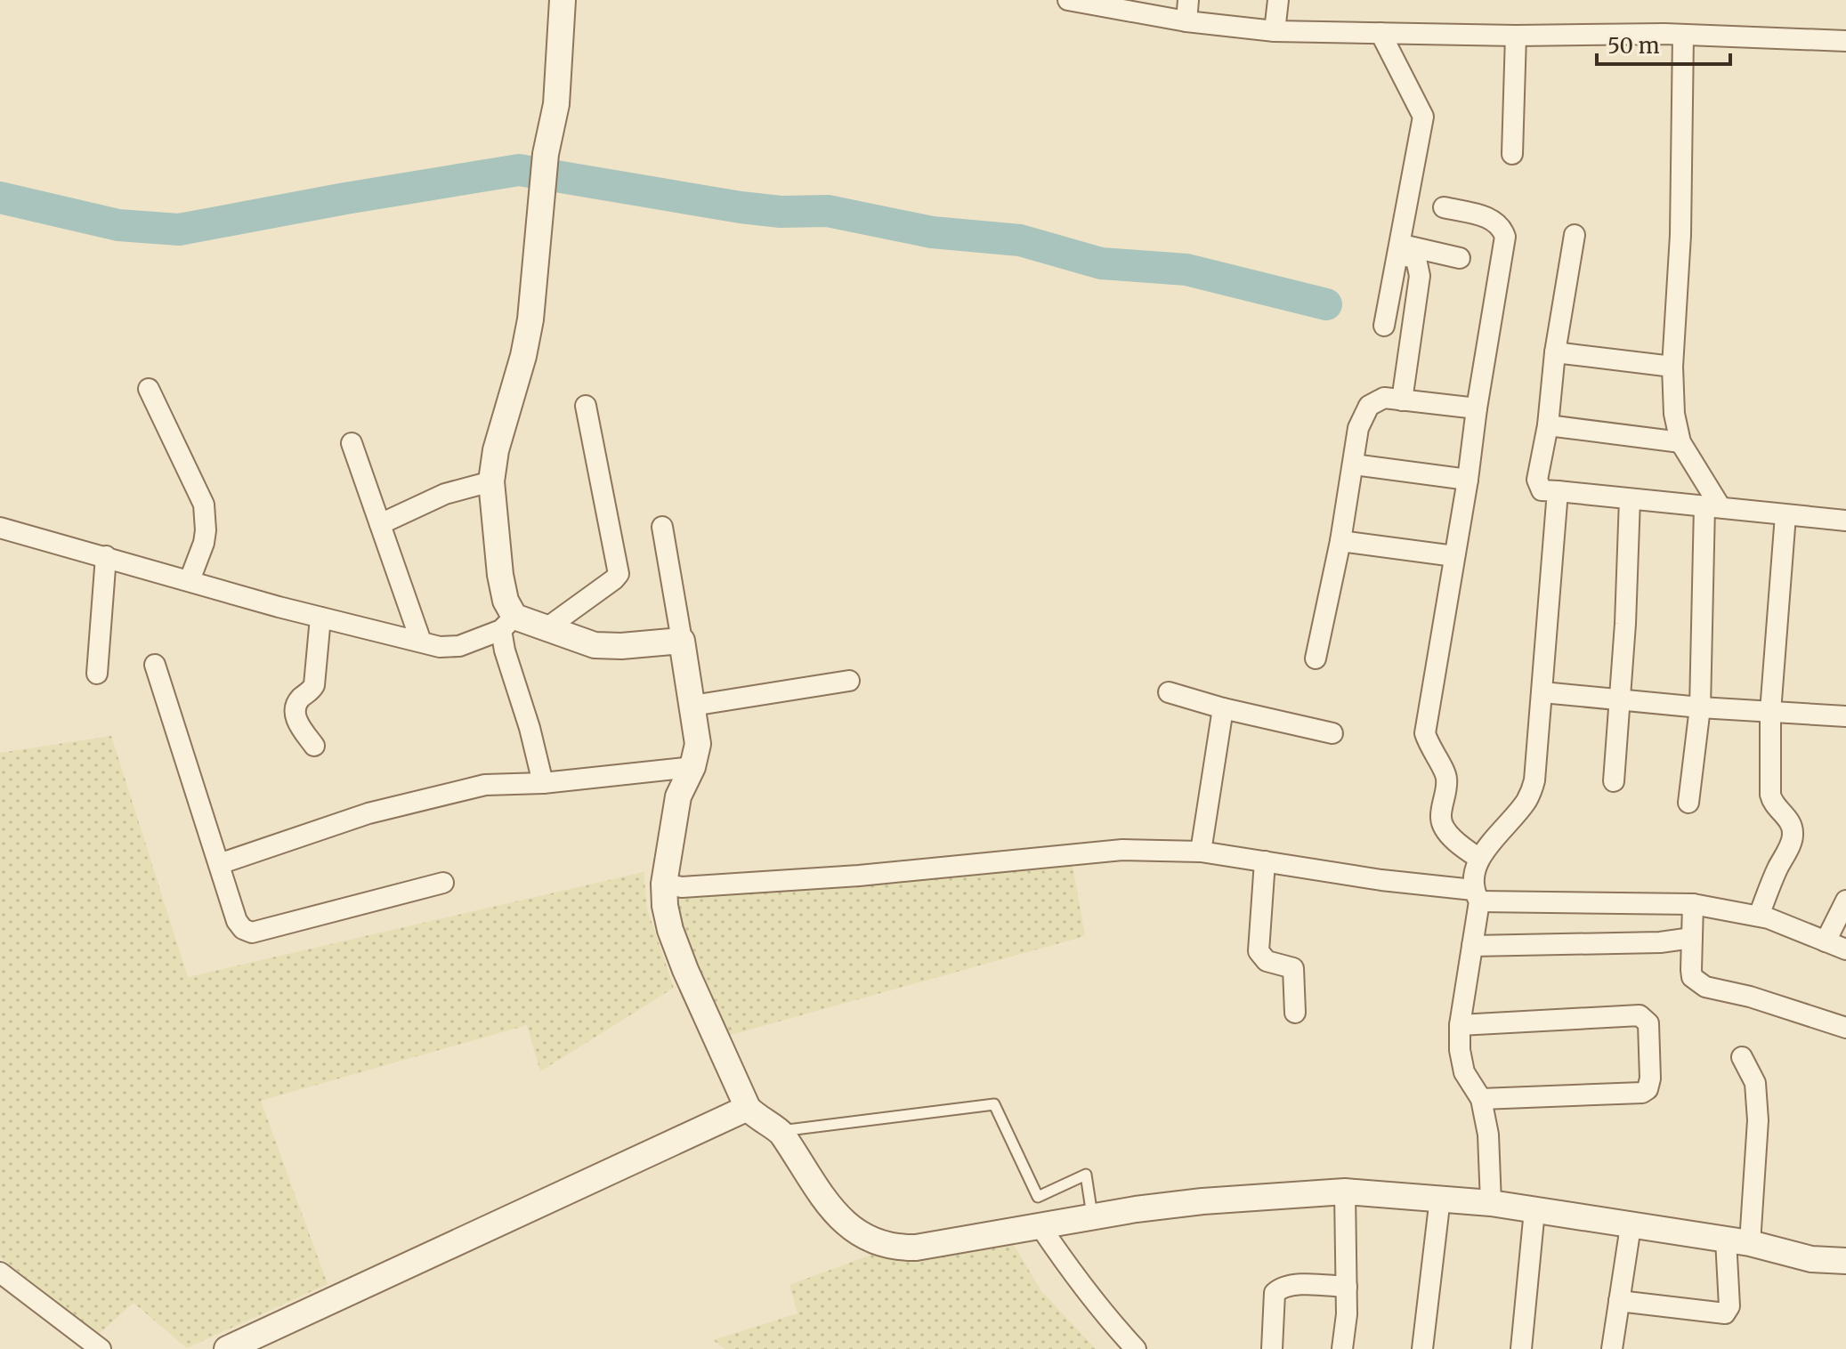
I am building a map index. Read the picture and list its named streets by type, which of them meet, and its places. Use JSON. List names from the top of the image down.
{
  "scale_bar": "50 m"
}
